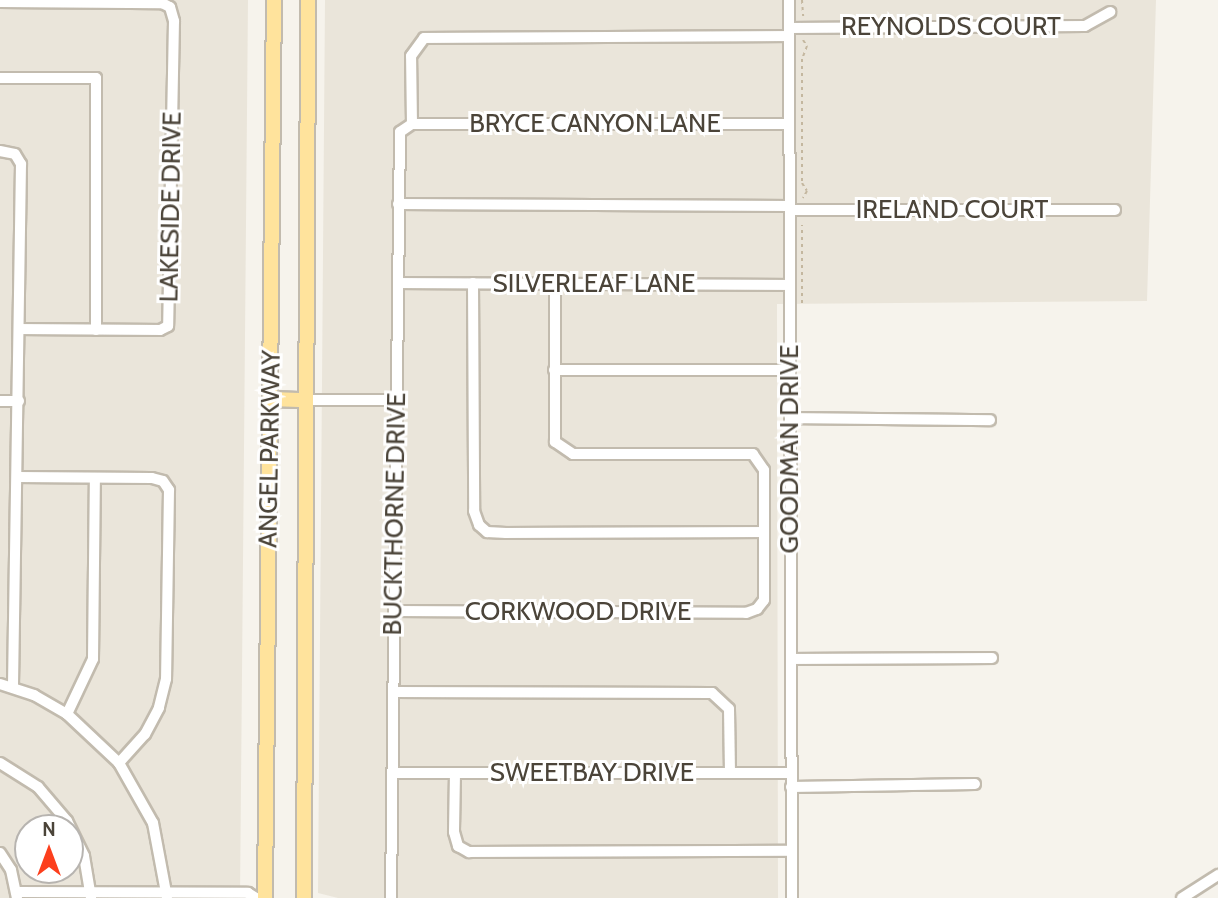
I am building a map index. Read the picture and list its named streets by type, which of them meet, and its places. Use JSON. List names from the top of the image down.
{
  "streets": {
    "main road": ["ANGEL PARKWAY"],
    "street": [
      "REYNOLDS COURT",
      "BRYCE CANYON LANE",
      "LAKESIDE DRIVE",
      "IRELAND COURT",
      "SILVERLEAF LANE",
      "GOODMAN DRIVE",
      "BUCKTHORNE DRIVE",
      "CORKWOOD DRIVE",
      "SWEETBAY DRIVE"
    ]
  },
  "crossings": [
    ["REYNOLDS COURT", "BRYCE CANYON LANE"],
    ["REYNOLDS COURT", "GOODMAN DRIVE"],
    ["REYNOLDS COURT", "BUCKTHORNE DRIVE"],
    ["BRYCE CANYON LANE", "GOODMAN DRIVE"],
    ["BRYCE CANYON LANE", "BUCKTHORNE DRIVE"],
    ["IRELAND COURT", "GOODMAN DRIVE"],
    ["IRELAND COURT", "BUCKTHORNE DRIVE"],
    ["SILVERLEAF LANE", "GOODMAN DRIVE"],
    ["SILVERLEAF LANE", "BUCKTHORNE DRIVE"],
    ["GOODMAN DRIVE", "SWEETBAY DRIVE"],
    ["BUCKTHORNE DRIVE", "CORKWOOD DRIVE"],
    ["BUCKTHORNE DRIVE", "SWEETBAY DRIVE"]
  ],
  "north": "top"
}
